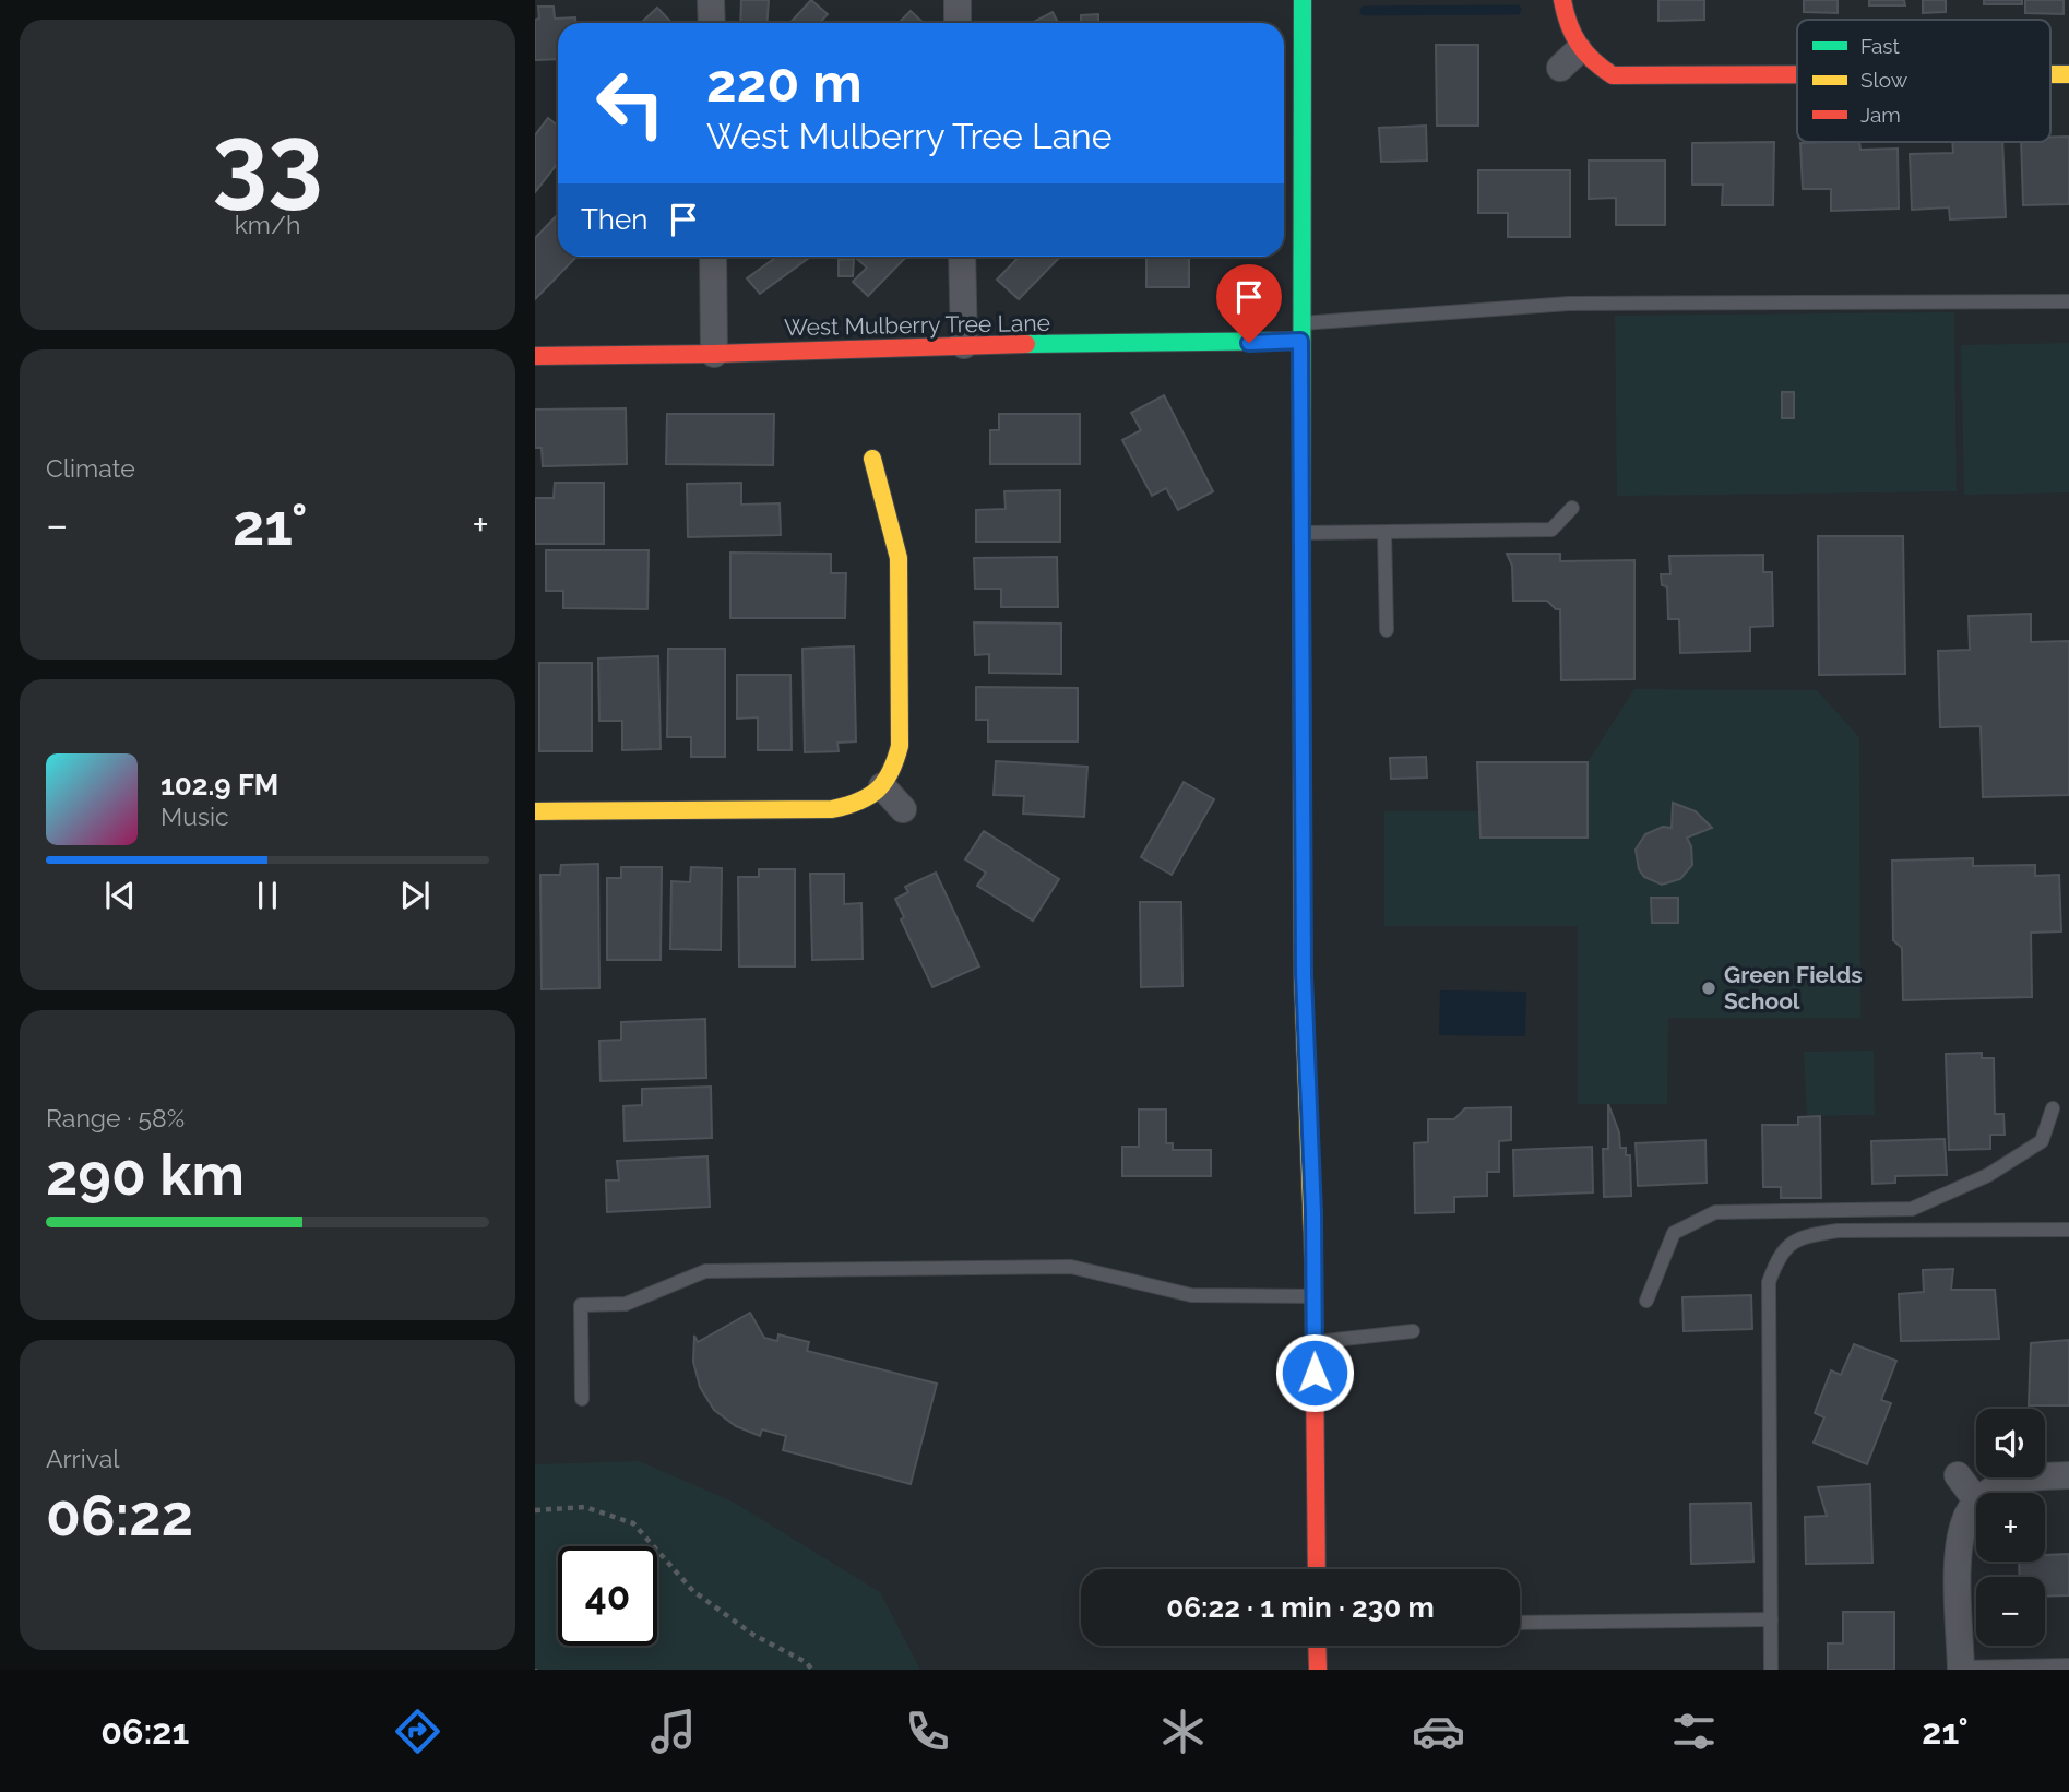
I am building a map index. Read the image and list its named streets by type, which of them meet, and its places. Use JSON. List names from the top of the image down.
{
  "streets": {
    "street": ["West Mulberry Tree Lane"]
  },
  "places": ["Green Fields School"],
  "legend": ["Fast", "Slow", "Jam"],
  "page": {
    "tile": [
      ["33", "km/h"],
      "Climate",
      ["Range · 58%", "290 km"],
      ["Arrival", "06:22"]
    ],
    "turn": ["220 m", "West Mulberry Tree Lane"],
    "then": "Then",
    "heat": ["−", "21°", "+"],
    "song": ["102.9 FM", "Music"],
    "map_buttons": ["+", "−"],
    "limit": "40",
    "trip": "06:22 · 1 min · 230 m",
    "tabs": ["06:21", "21°"]
  }
}
